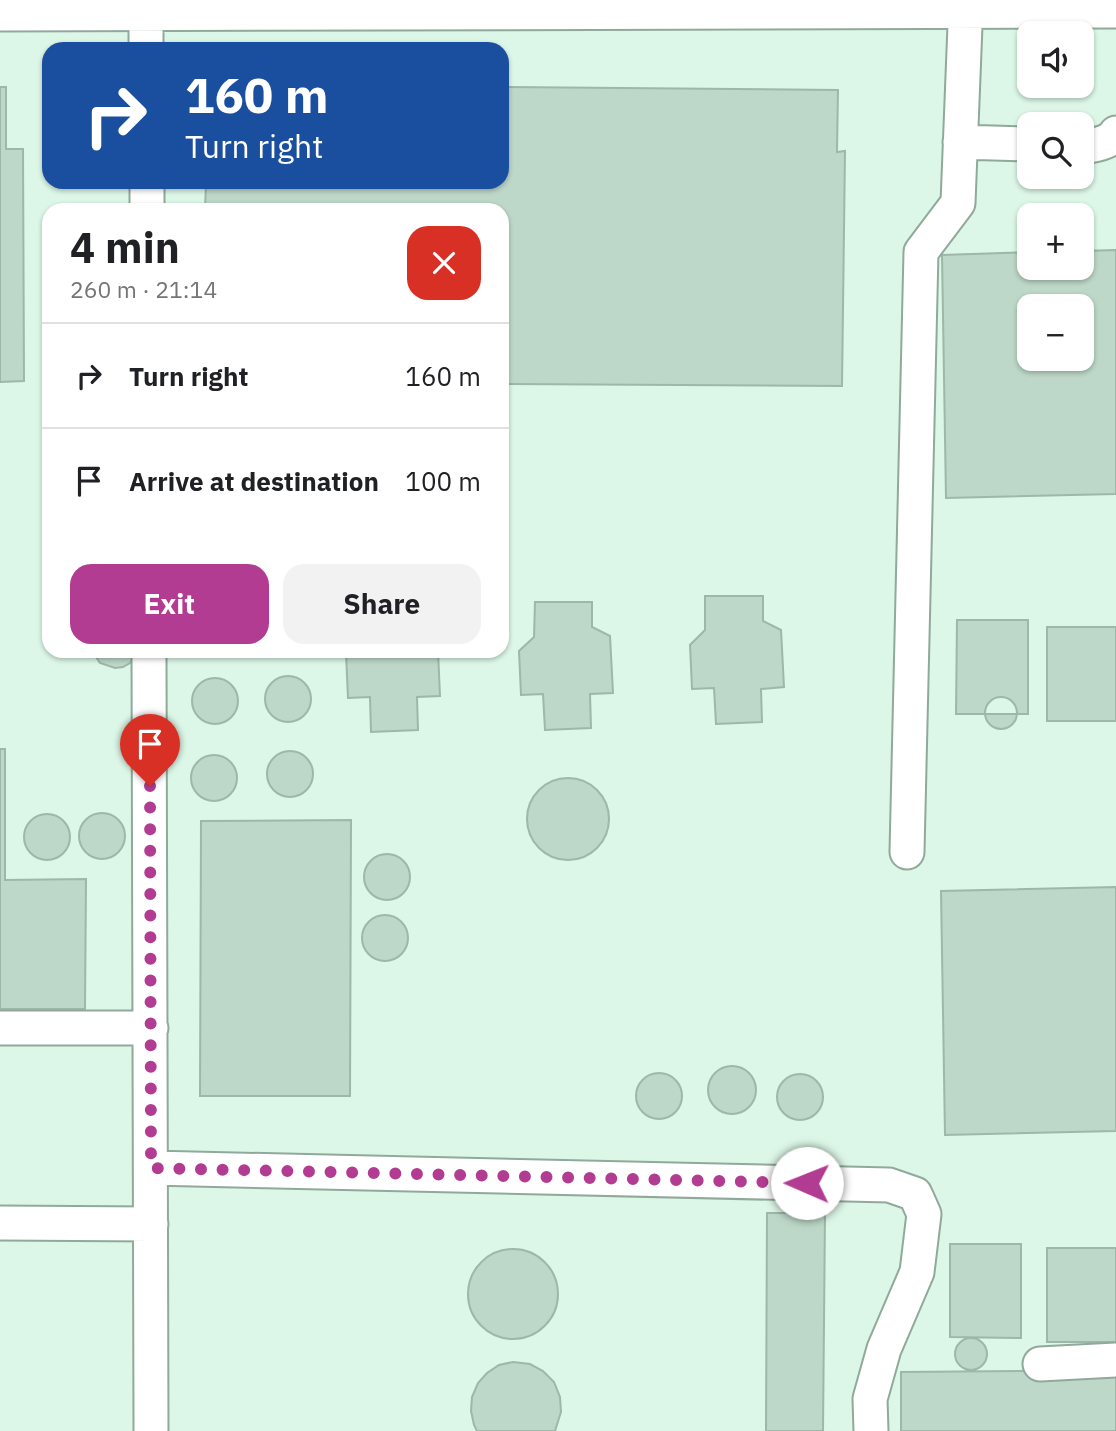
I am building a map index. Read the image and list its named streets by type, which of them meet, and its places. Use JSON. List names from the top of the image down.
{
  "page": {
    "map_buttons": ["+", "−"],
    "turn": ["160 m", "Turn right"],
    "heading": ["4 min", "260 m · 21:14"],
    "list": [
      {
        "name": "Turn right",
        "value": "160 m"
      },
      {
        "name": "Arrive at destination",
        "value": "100 m"
      }
    ],
    "buttons": ["Exit", "Share"]
  }
}
